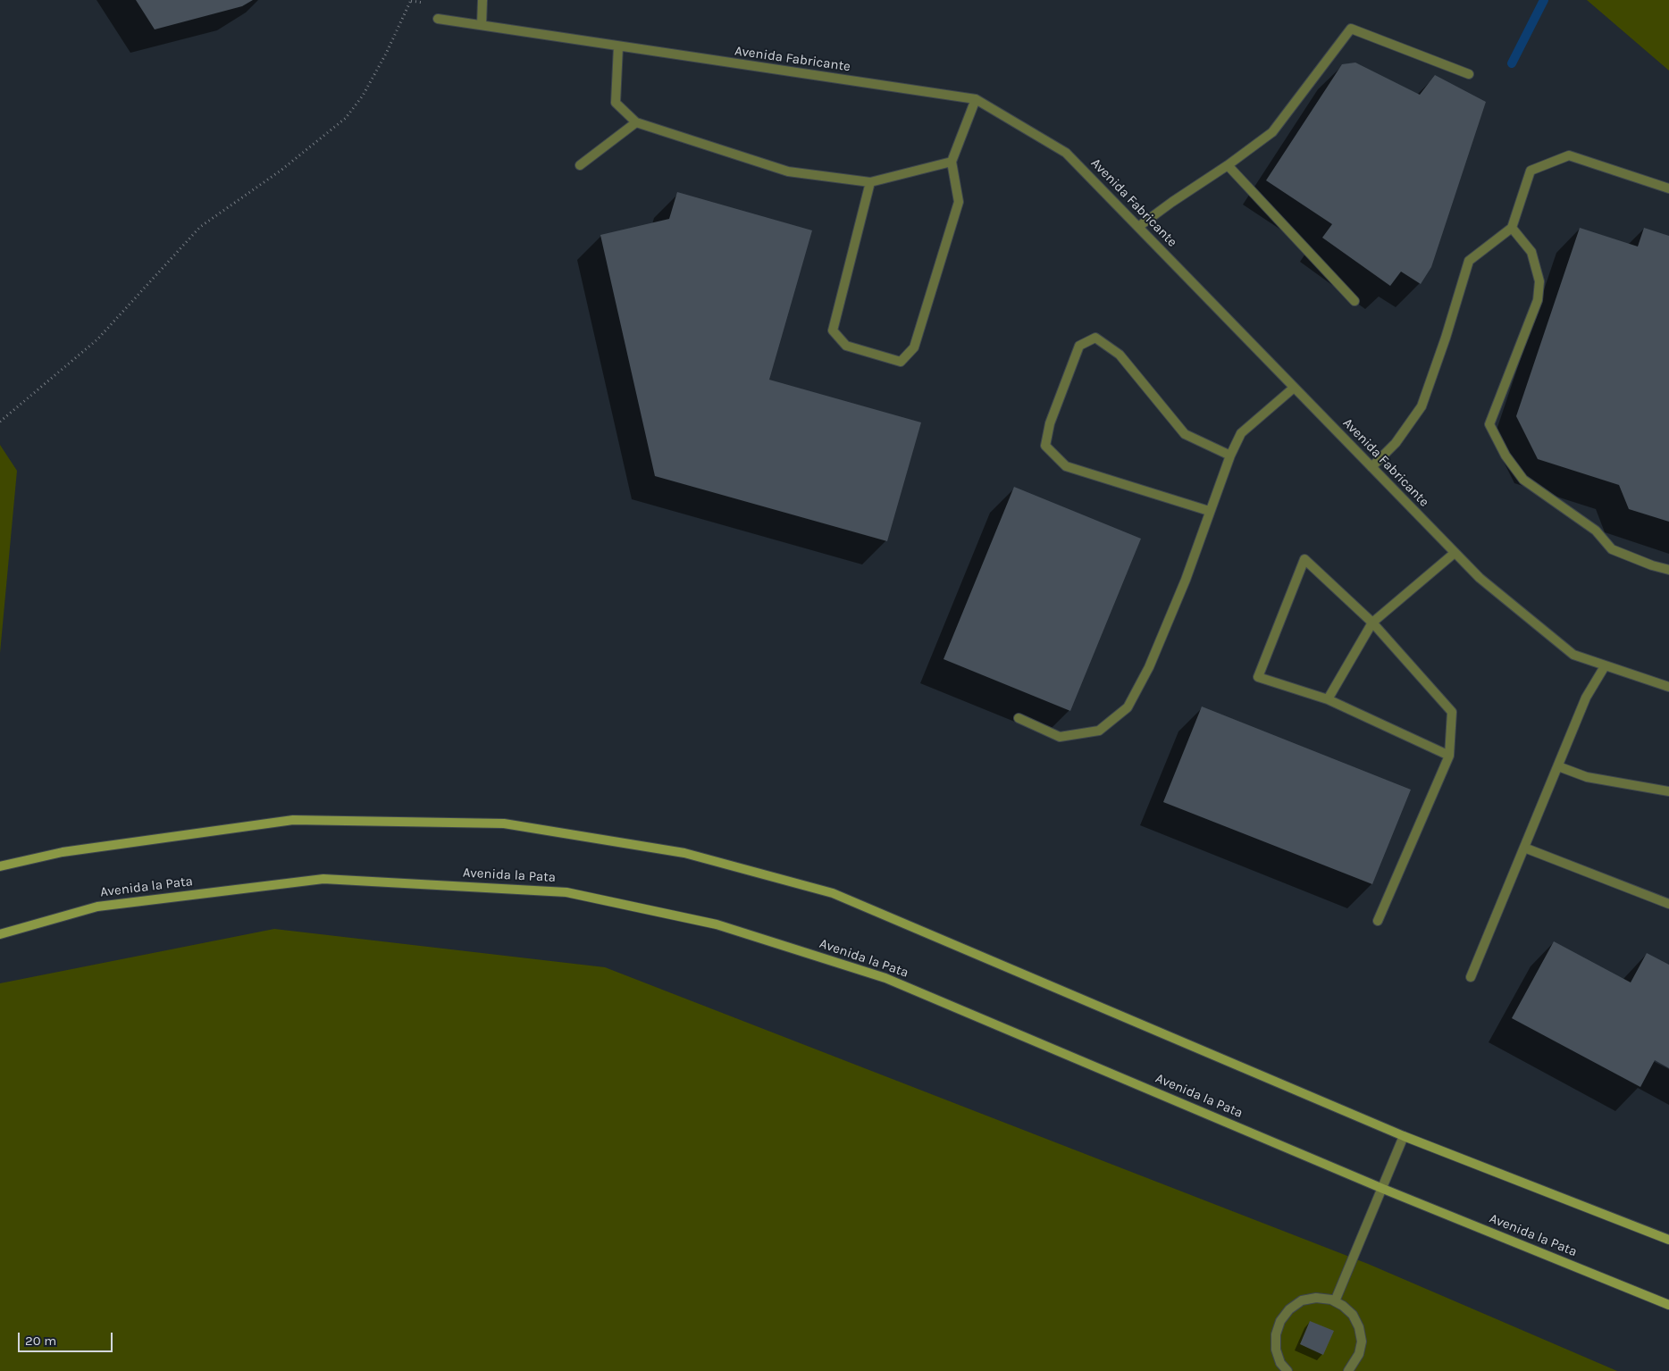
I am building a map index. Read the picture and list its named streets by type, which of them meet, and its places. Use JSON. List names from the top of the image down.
{
  "streets": {
    "main road": ["Avenida la Pata"],
    "lane": ["Avenida Fabricante"]
  },
  "scale_bar": "20 m"
}
